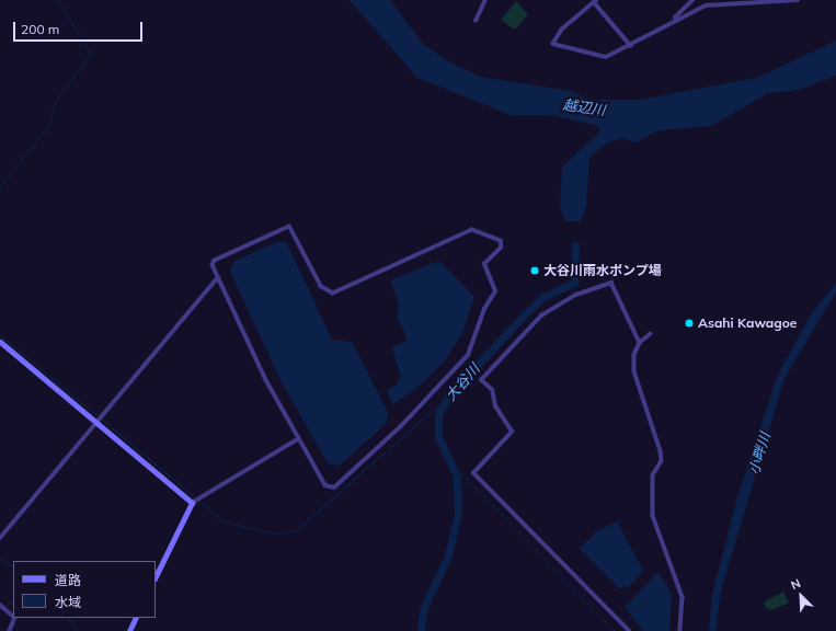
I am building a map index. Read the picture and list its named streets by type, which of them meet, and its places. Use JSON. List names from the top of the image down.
{
  "water": ["越辺川", "大谷川", "小畔川"],
  "places": ["大谷川雨水ポンプ場", "Asahi Kawagoe"],
  "legend": ["道路", "水域"],
  "scale_bar": "200 m",
  "north": "top left"
}
